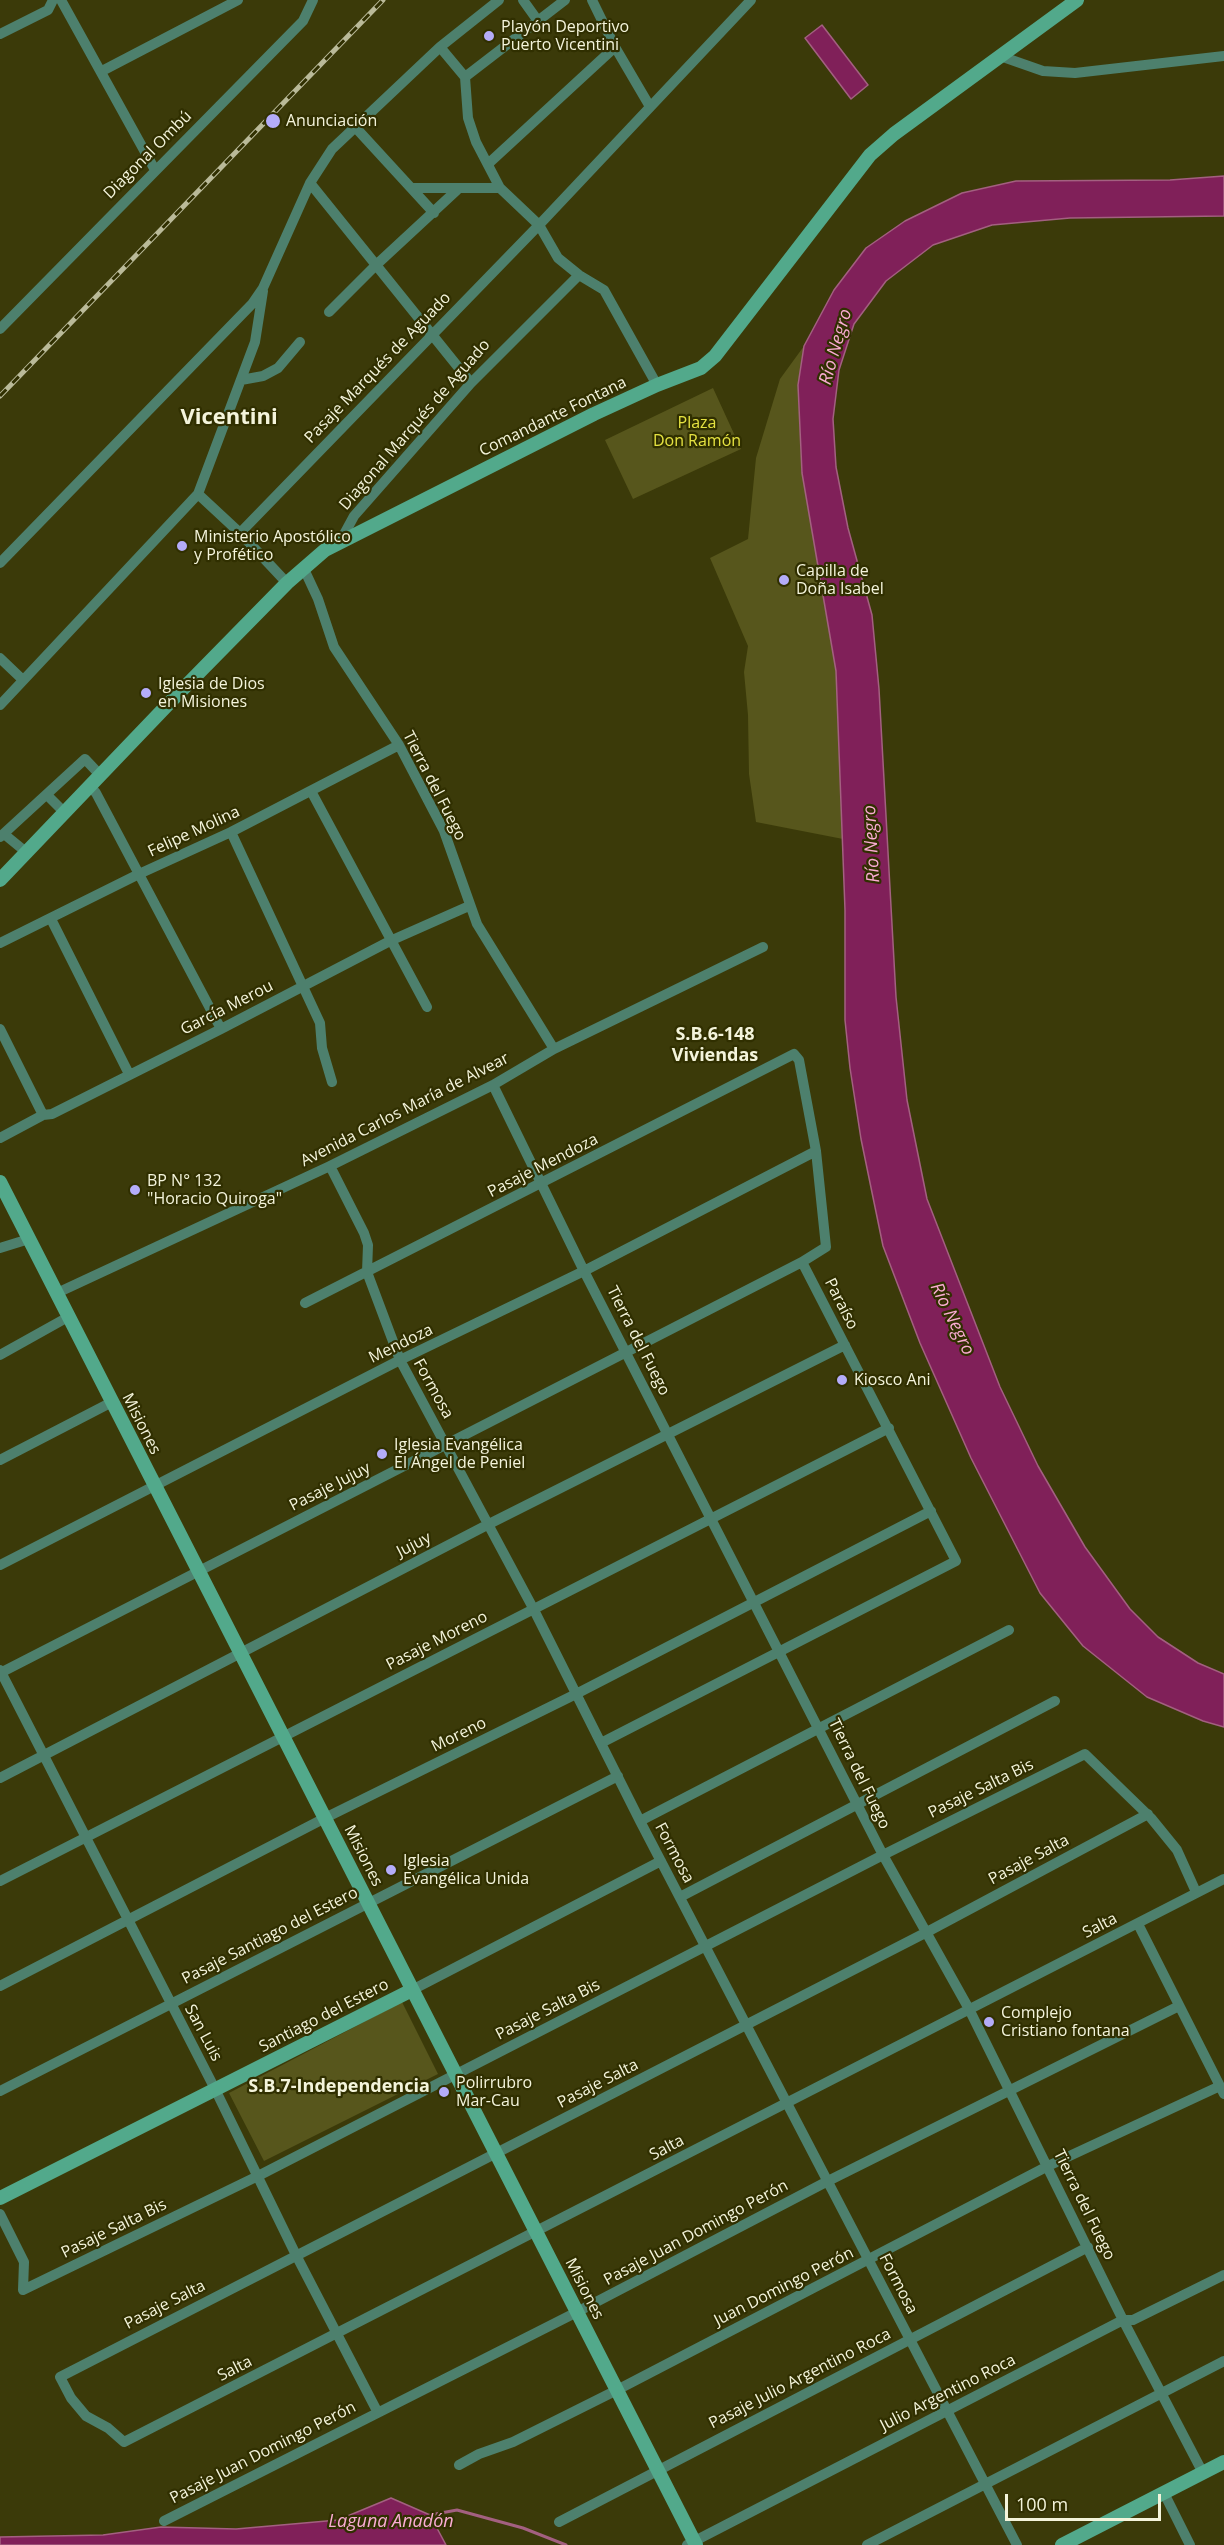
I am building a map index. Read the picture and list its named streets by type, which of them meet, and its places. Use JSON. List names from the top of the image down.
{
  "streets": {
    "street": [
      "Diagonal Ombú",
      "Pasaje Marqués de Aguado",
      "Comandante Fontana",
      "Diagonal Marqués de Aguado",
      "Tierra del Fuego",
      "Felipe Molina",
      "García Merou",
      "Avenida Carlos María de Alvear",
      "Pasaje Mendoza",
      "Paraíso",
      "Mendoza",
      "Formosa",
      "Misiones",
      "Pasaje Jujuy",
      "Jujuy",
      "Pasaje Moreno",
      "Moreno",
      "Pasaje Salta Bis",
      "Pasaje Salta",
      "Salta",
      "Pasaje Santiago del Estero",
      "Santiago del Estero",
      "San Luis",
      "Pasaje Juan Domingo Perón",
      "Juan Domingo Perón",
      "Pasaje Julio Argentino Roca",
      "Julio Argentino Roca"
    ]
  },
  "crossings": [
    ["Comandante Fontana", "Diagonal Marqués de Aguado"],
    ["Diagonal Marqués de Aguado", "Tierra del Fuego"],
    ["Tierra del Fuego", "Felipe Molina"],
    ["Tierra del Fuego", "García Merou"],
    ["Tierra del Fuego", "Avenida Carlos María de Alvear"],
    ["Tierra del Fuego", "Pasaje Mendoza"],
    ["Tierra del Fuego", "Paraíso"],
    ["Tierra del Fuego", "Mendoza"],
    ["Tierra del Fuego", "Pasaje Jujuy"],
    ["Tierra del Fuego", "Jujuy"],
    ["Tierra del Fuego", "Pasaje Moreno"],
    ["Tierra del Fuego", "Moreno"],
    ["Tierra del Fuego", "Pasaje Salta Bis"],
    ["Tierra del Fuego", "Pasaje Salta"],
    ["Tierra del Fuego", "Salta"],
    ["Tierra del Fuego", "Pasaje Juan Domingo Perón"],
    ["Tierra del Fuego", "Juan Domingo Perón"],
    ["Tierra del Fuego", "Pasaje Julio Argentino Roca"],
    ["Tierra del Fuego", "Julio Argentino Roca"],
    ["Avenida Carlos María de Alvear", "Formosa"],
    ["Avenida Carlos María de Alvear", "Misiones"],
    ["Pasaje Mendoza", "Mendoza"],
    ["Pasaje Mendoza", "Formosa"],
    ["Paraíso", "Pasaje Jujuy"],
    ["Paraíso", "Jujuy"],
    ["Paraíso", "Pasaje Moreno"],
    ["Paraíso", "Moreno"],
    ["Mendoza", "Formosa"],
    ["Mendoza", "Misiones"],
    ["Formosa", "Pasaje Jujuy"],
    ["Formosa", "Jujuy"],
    ["Formosa", "Pasaje Moreno"],
    ["Formosa", "Moreno"],
    ["Formosa", "Pasaje Salta Bis"],
    ["Formosa", "Pasaje Salta"],
    ["Formosa", "Salta"],
    ["Formosa", "Pasaje Santiago del Estero"],
    ["Formosa", "Santiago del Estero"],
    ["Formosa", "Pasaje Juan Domingo Perón"],
    ["Formosa", "Juan Domingo Perón"],
    ["Formosa", "Pasaje Julio Argentino Roca"],
    ["Formosa", "Julio Argentino Roca"],
    ["Misiones", "Pasaje Jujuy"],
    ["Misiones", "Jujuy"],
    ["Misiones", "Pasaje Moreno"],
    ["Misiones", "Moreno"],
    ["Misiones", "Pasaje Salta Bis"],
    ["Misiones", "Pasaje Salta"],
    ["Misiones", "Salta"],
    ["Misiones", "Pasaje Santiago del Estero"],
    ["Misiones", "Santiago del Estero"],
    ["Misiones", "Pasaje Juan Domingo Perón"],
    ["Misiones", "Juan Domingo Perón"],
    ["Misiones", "Pasaje Julio Argentino Roca"],
    ["Misiones", "Julio Argentino Roca"],
    ["Pasaje Jujuy", "San Luis"],
    ["Jujuy", "San Luis"],
    ["Pasaje Moreno", "San Luis"],
    ["Moreno", "San Luis"],
    ["Pasaje Salta Bis", "Pasaje Salta"],
    ["Pasaje Salta Bis", "San Luis"],
    ["Pasaje Salta", "Salta"],
    ["Pasaje Salta", "San Luis"],
    ["Salta", "San Luis"],
    ["Pasaje Santiago del Estero", "San Luis"],
    ["Santiago del Estero", "San Luis"],
    ["San Luis", "Pasaje Juan Domingo Perón"]
  ],
  "districts": ["Vicentini", "S.B.6-148 Viviendas", "S.B.7-Independencia"],
  "water": ["Río Negro", "Laguna Anadón"],
  "parks": ["Plaza Don Ramón"],
  "places": [
    "Playón Deportivo Puerto Vicentini",
    "Anunciación",
    "Ministerio Apostólico y Profético",
    "Capilla de Doña Isabel",
    "Iglesia de Dios en Misiones",
    "BP N° 132 \"Horacio Quiroga\"",
    "Kiosco Ani",
    "Iglesia Evangélica El Ángel de Peniel",
    "Iglesia Evangélica Unida",
    "Complejo Cristiano fontana",
    "Polirrubro Mar-Cau"
  ],
  "scale_bar": "100 m"
}
